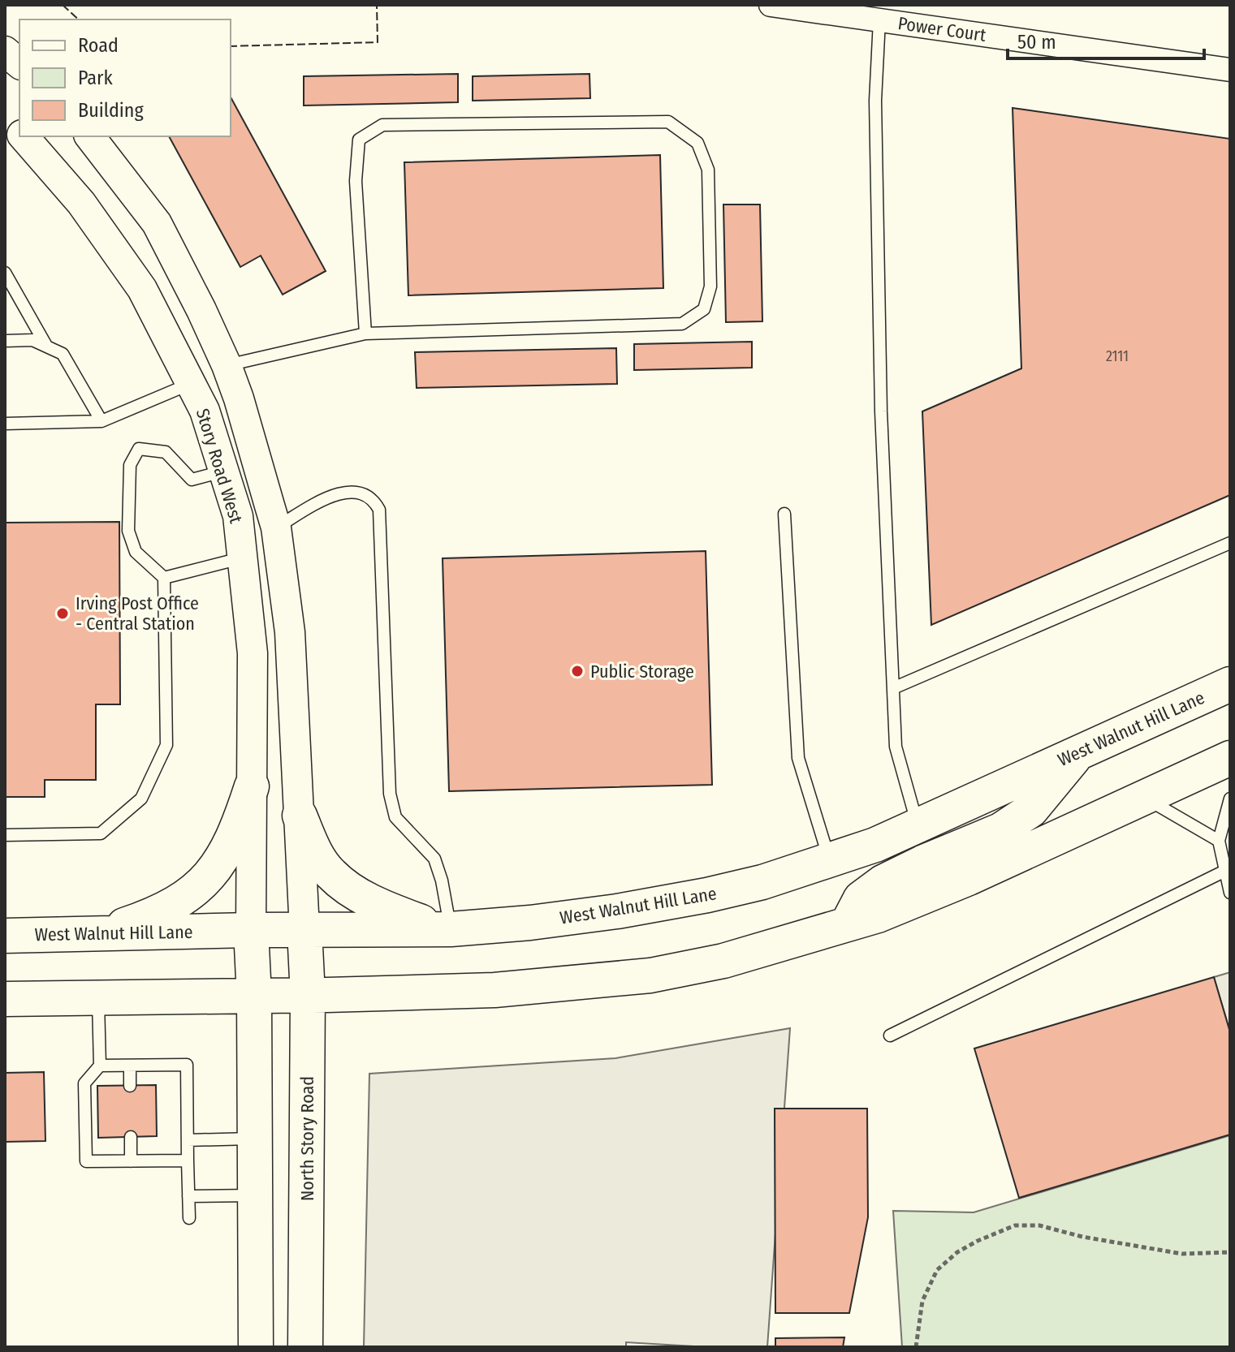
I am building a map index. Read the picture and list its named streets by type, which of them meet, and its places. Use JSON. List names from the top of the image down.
{
  "streets": {
    "main road": ["West Walnut Hill Lane", "North Story Road"],
    "street": ["Power Court", "Story Road West"]
  },
  "crossings": [
    ["Story Road West", "West Walnut Hill Lane"],
    ["Story Road West", "North Story Road"],
    ["West Walnut Hill Lane", "North Story Road"]
  ],
  "places": ["Irving Post Office - Central Station", "Public Storage"],
  "house_numbers": ["2111"],
  "legend": ["Road", "Park", "Building"],
  "scale_bar": "50 m"
}
